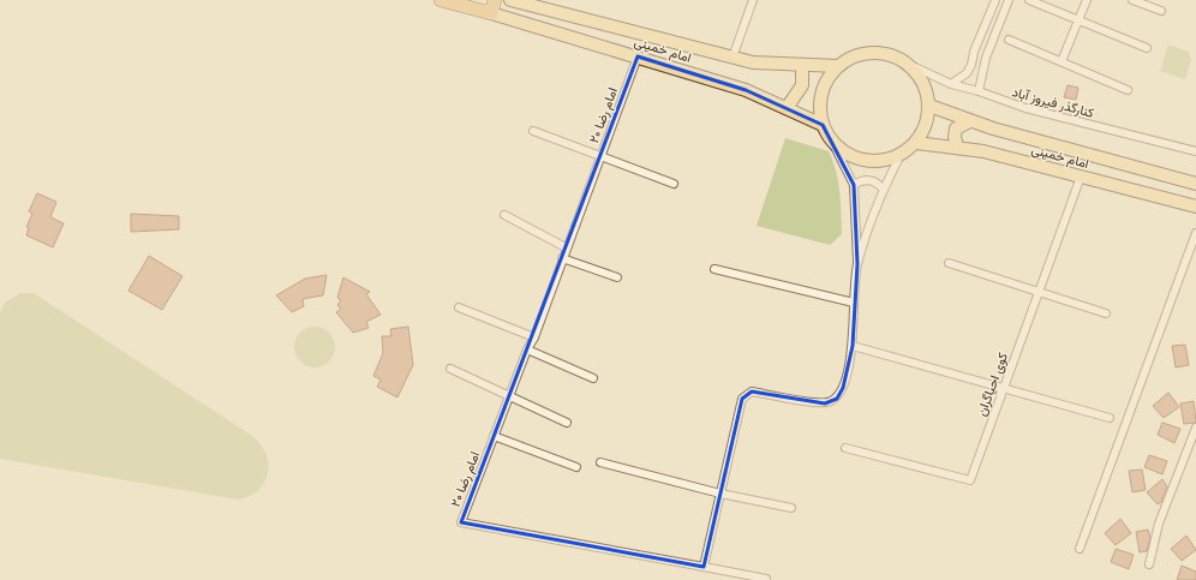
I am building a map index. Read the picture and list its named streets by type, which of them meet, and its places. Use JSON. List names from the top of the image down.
{
  "streets": {
    "main road": ["امام خمینی"],
    "street": ["کنارگذر فیروز آباد", "امام رضا ۲۰", "کوی احیاگران"]
  },
  "crossings": [
    ["امام خمینی", "کنارگذر فیروز آباد"],
    ["امام خمینی", "امام رضا ۲۰"],
    ["امام خمینی", "کوی احیاگران"]
  ]
}
